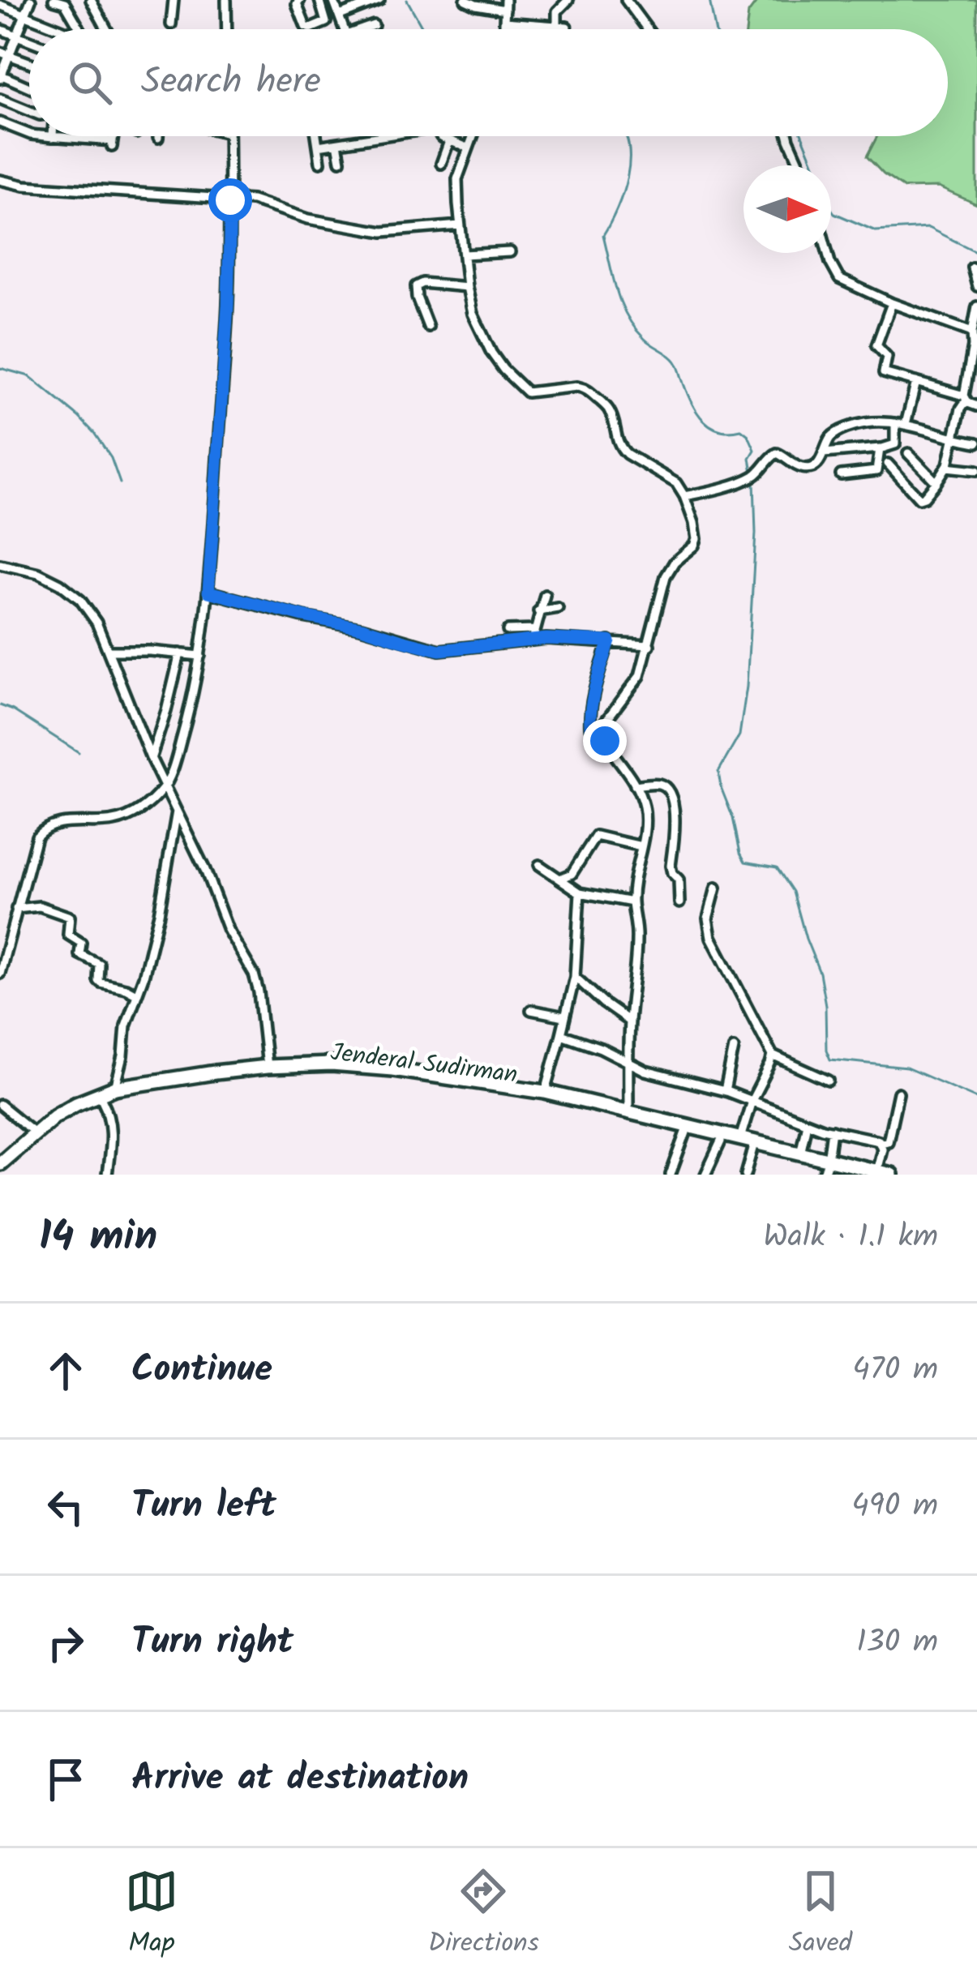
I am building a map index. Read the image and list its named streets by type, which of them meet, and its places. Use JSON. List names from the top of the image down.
{
  "streets": {
    "highway": ["Jenderal Sudirman"]
  },
  "north": "right",
  "page": {
    "search": "Search here",
    "heading": ["14 min", "Walk · 1.1 km"],
    "list": [
      ["Continue", "470 m"],
      ["Turn left", "490 m"],
      ["Turn right", "130 m"],
      "Arrive at destination"
    ],
    "nav": ["Map", "Directions", "Saved"]
  }
}
